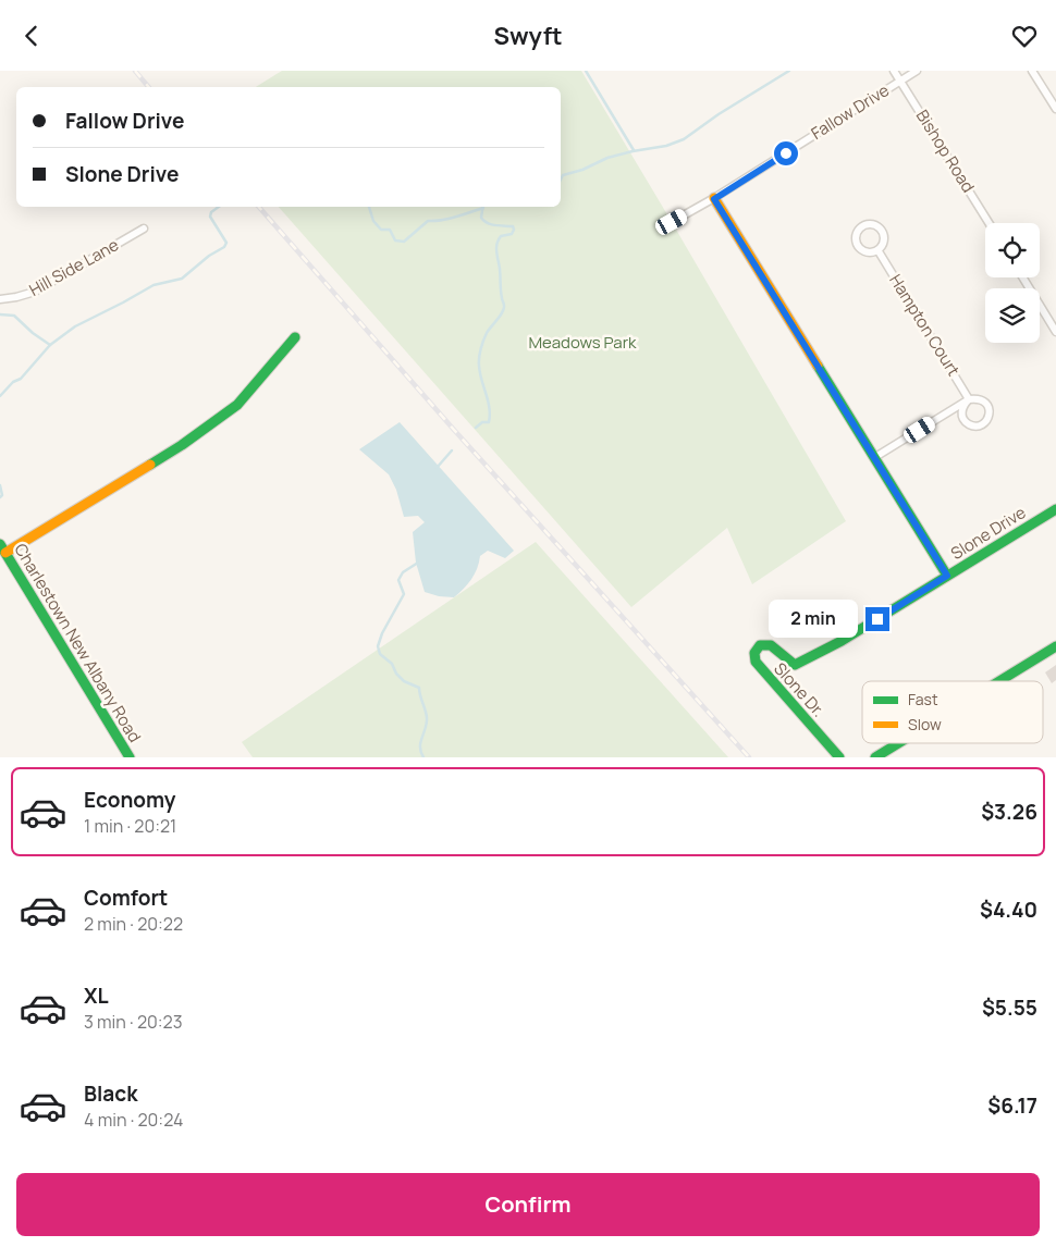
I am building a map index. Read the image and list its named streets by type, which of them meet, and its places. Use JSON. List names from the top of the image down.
{
  "streets": {
    "street": [
      "Fallow Drive",
      "Bishop Road",
      "Hill Side Lane",
      "Hampton Court",
      "Slone Drive",
      "Charlestown New Albany Road",
      "Slone Dr."
    ]
  },
  "crossings": [
    ["Fallow Drive", "Bishop Road"],
    ["Slone Drive", "Slone Dr."]
  ],
  "parks": ["Meadows Park"],
  "legend": ["Fast", "Slow"],
  "page": {
    "header": "Swyft",
    "banner": ["Fallow Drive", "Slone Drive"],
    "bubble": "2 min",
    "list": [
      {
        "name": "Economy",
        "note": "1 min · 20:21",
        "value": "$3.26"
      },
      {
        "name": "Comfort",
        "note": "2 min · 20:22",
        "value": "$4.40"
      },
      {
        "name": "XL",
        "note": "3 min · 20:23",
        "value": "$5.55"
      },
      {
        "name": "Black",
        "note": "4 min · 20:24",
        "value": "$6.17"
      }
    ],
    "buttons": "Confirm"
  }
}
